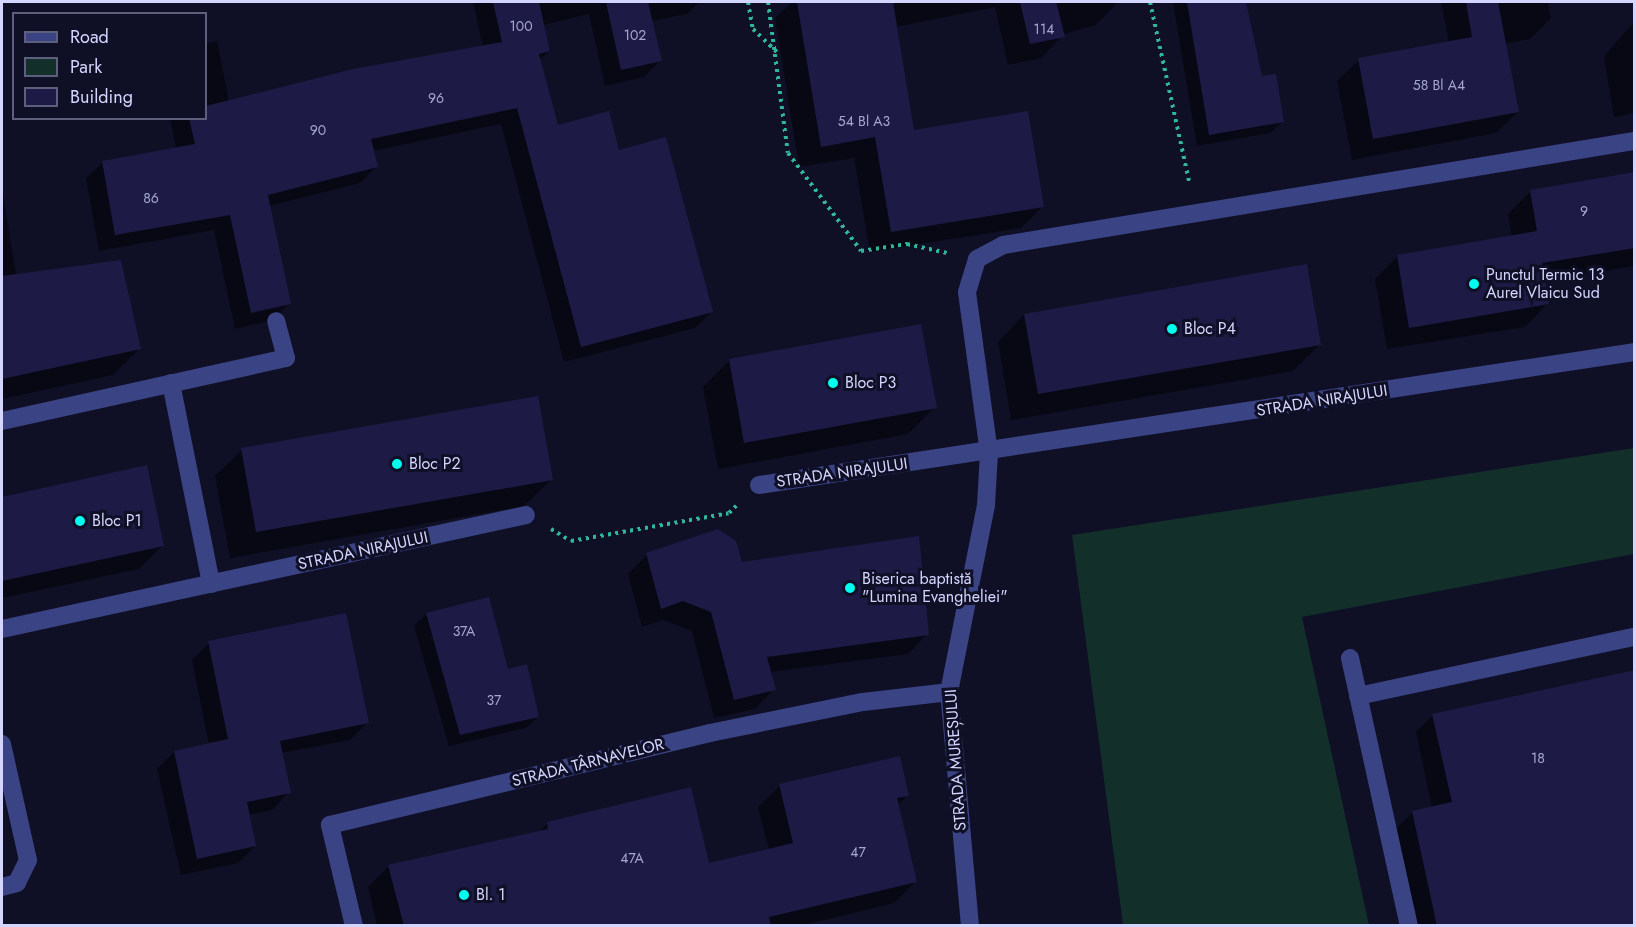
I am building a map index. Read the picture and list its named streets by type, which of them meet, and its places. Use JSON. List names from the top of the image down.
{
  "streets": {
    "street": ["STRADA NIRAJULUI", "STRADA MUREȘULUI", "STRADA TÂRNAVELOR"]
  },
  "crossings": [
    ["STRADA NIRAJULUI", "STRADA MUREȘULUI"],
    ["STRADA MUREȘULUI", "STRADA TÂRNAVELOR"]
  ],
  "places": [
    "Punctul Termic 13 Aurel Vlaicu Sud",
    "Bloc P4",
    "Bloc P3",
    "Bloc P2",
    "Bloc P1",
    "Biserica baptistă \"Lumina Evangheliei\"",
    "Bl. 1"
  ],
  "house_numbers": [
    "100",
    "114",
    "102",
    "58 Bl A4",
    "96",
    "54 Bl A3",
    "90",
    "86",
    "9",
    "37A",
    "37",
    "18",
    "47",
    "47A"
  ],
  "legend": ["Road", "Park", "Building"]
}
